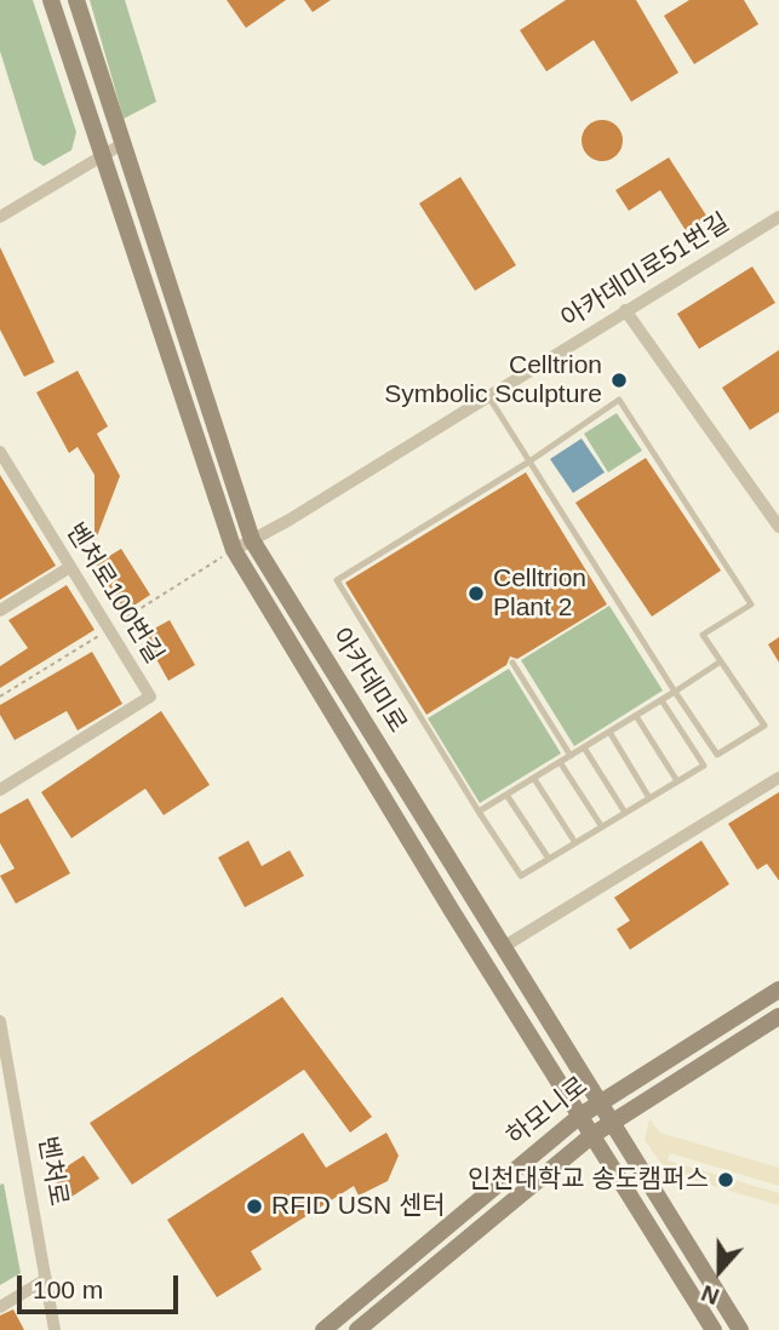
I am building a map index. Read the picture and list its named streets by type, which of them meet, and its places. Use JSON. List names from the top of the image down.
{
  "streets": {
    "main road": ["아카데미로", "하모니로"],
    "street": ["아카데미로51번길", "벤처로100번길", "벤처로"]
  },
  "crossings": [
    ["아카데미로51번길", "아카데미로"],
    ["아카데미로", "하모니로"]
  ],
  "places": [
    "Celltrion Symbolic Sculpture",
    "Celltrion Plant 2",
    "인천대학교 송도캠퍼스",
    "RFID USN 센터"
  ],
  "scale_bar": "100 m",
  "north": "bottom"
}
